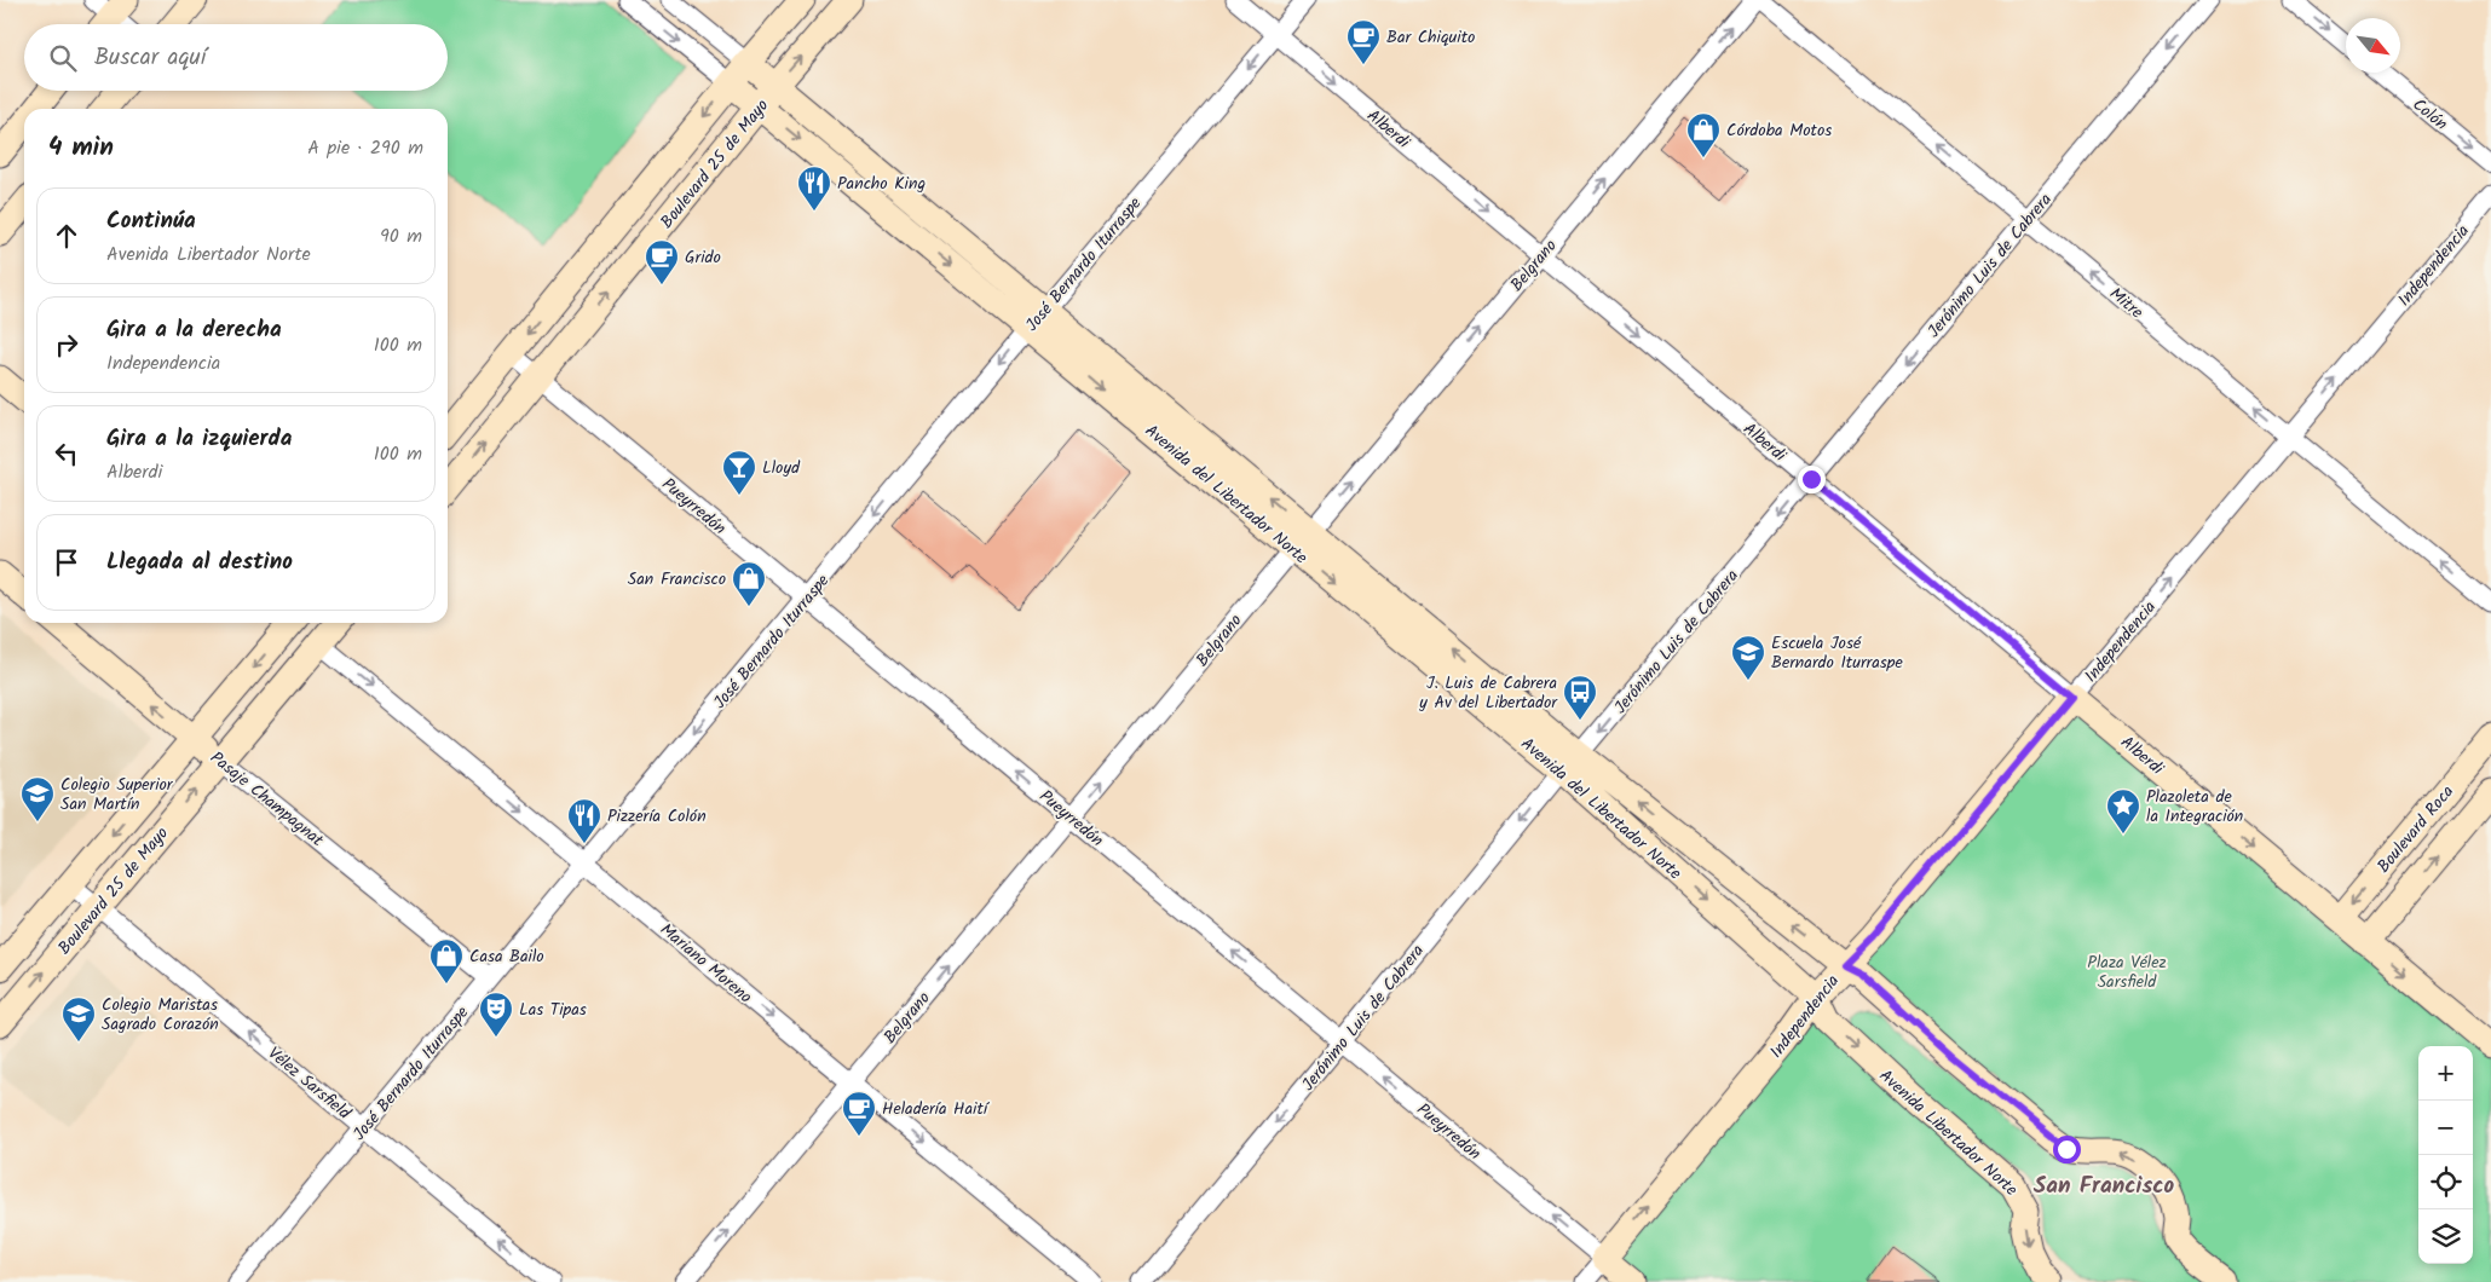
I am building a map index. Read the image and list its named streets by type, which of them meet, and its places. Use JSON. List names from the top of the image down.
{
  "streets": {
    "main road": [
      "Alberdi",
      "Boulevard 25 de Mayo",
      "Independencia",
      "Avenida del Libertador Norte",
      "Pueyrredón",
      "Pasaje Champagnat",
      "Boulevard Roca",
      "Avenida Libertador Norte"
    ],
    "street": [
      "Colón",
      "José Bernardo Iturraspe",
      "Belgrano",
      "Jerónimo Luis de Cabrera",
      "Mitre",
      "Mariano Moreno",
      "Vélez Sarsfield"
    ]
  },
  "crossings": [
    ["Alberdi", "José Bernardo Iturraspe"],
    ["Alberdi", "Belgrano"],
    ["Alberdi", "Jerónimo Luis de Cabrera"],
    ["Alberdi", "Independencia"],
    ["Alberdi", "Boulevard Roca"],
    ["Boulevard 25 de Mayo", "Avenida del Libertador Norte"],
    ["Boulevard 25 de Mayo", "Pueyrredón"],
    ["Boulevard 25 de Mayo", "Pasaje Champagnat"],
    ["Boulevard 25 de Mayo", "Mariano Moreno"],
    ["Boulevard 25 de Mayo", "Vélez Sarsfield"],
    ["José Bernardo Iturraspe", "Avenida del Libertador Norte"],
    ["José Bernardo Iturraspe", "Pueyrredón"],
    ["José Bernardo Iturraspe", "Pasaje Champagnat"],
    ["José Bernardo Iturraspe", "Mariano Moreno"],
    ["José Bernardo Iturraspe", "Vélez Sarsfield"],
    ["Belgrano", "Avenida del Libertador Norte"],
    ["Belgrano", "Pueyrredón"],
    ["Belgrano", "Mariano Moreno"],
    ["Jerónimo Luis de Cabrera", "Mitre"],
    ["Jerónimo Luis de Cabrera", "Avenida del Libertador Norte"],
    ["Jerónimo Luis de Cabrera", "Pueyrredón"],
    ["Independencia", "Mitre"],
    ["Independencia", "Avenida del Libertador Norte"],
    ["Independencia", "Pueyrredón"],
    ["Independencia", "Avenida Libertador Norte"],
    ["Avenida del Libertador Norte", "Avenida Libertador Norte"]
  ],
  "one_way": [
    "Colón",
    "Alberdi",
    "José Bernardo Iturraspe",
    "Belgrano",
    "Jerónimo Luis de Cabrera",
    "Independencia",
    "Mitre",
    "Pueyrredón",
    "Mariano Moreno",
    "Vélez Sarsfield"
  ],
  "districts": ["San Francisco"],
  "parks": ["Plaza Vélez Sarsfield"],
  "places": {
    "cafe": ["Bar Chiquito", "Grido", "Heladería Haití"],
    "shop": ["Córdoba Motos", "San Francisco", "Casa Bailo"],
    "restaurant": ["Pancho King", "Pizzería Colón"],
    "bar": ["Lloyd"],
    "school or university": ["Escuela José Bernardo Iturraspe", "Colegio Superior San Martín", "Colegio Maristas Sagrado Corazón"],
    "bus stop": ["J. Luis de Cabrera y Av del Libertador"],
    "place": ["Plazoleta de la Integración"],
    "theatre": ["Las Tipas"]
  },
  "north": "bottom right",
  "page": {
    "search": "Buscar aquí",
    "heading": ["4 min", "A pie · 290 m"],
    "list": [
      ["Continúa", "Avenida Libertador Norte", "90 m"],
      ["Gira a la derecha", "Independencia", "100 m"],
      ["Gira a la izquierda", "Alberdi", "100 m"],
      "Llegada al destino"
    ],
    "map_buttons": ["+", "−"]
  }
}
